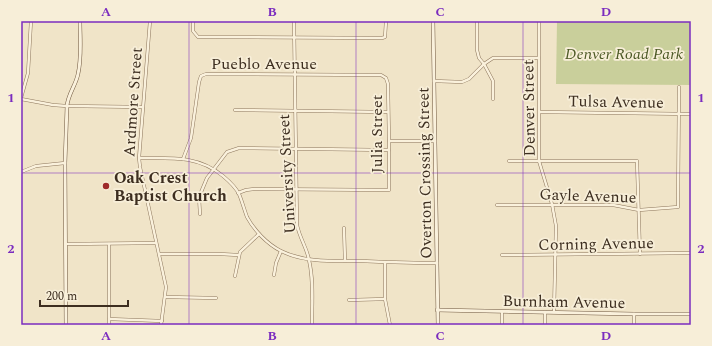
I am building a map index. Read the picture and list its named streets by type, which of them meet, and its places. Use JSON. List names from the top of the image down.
{
  "streets": {
    "street": [
      "Pueblo Avenue",
      "Tulsa Avenue",
      "Ardmore Street",
      "Denver Street",
      "Julia Street",
      "Overton Crossing Street",
      "University Street",
      "Gayle Avenue",
      "Corning Avenue",
      "Burnham Avenue"
    ]
  },
  "crossings": [
    ["Pueblo Avenue", "Julia Street"],
    ["Pueblo Avenue", "University Street"],
    ["Tulsa Avenue", "Denver Street"],
    ["Tulsa Avenue", "Gayle Avenue"],
    ["Denver Street", "Gayle Avenue"],
    ["Denver Street", "Corning Avenue"],
    ["Denver Street", "Burnham Avenue"],
    ["Julia Street", "University Street"],
    ["Overton Crossing Street", "Burnham Avenue"]
  ],
  "parks": ["Denver Road Park"],
  "places": ["Oak Crest Baptist Church"],
  "scale_bar": "200 m",
  "grid": {
    "columns": [
      "A",
      "B",
      "C",
      "D"
    ],
    "rows": ["1", "2"]
  }
}
